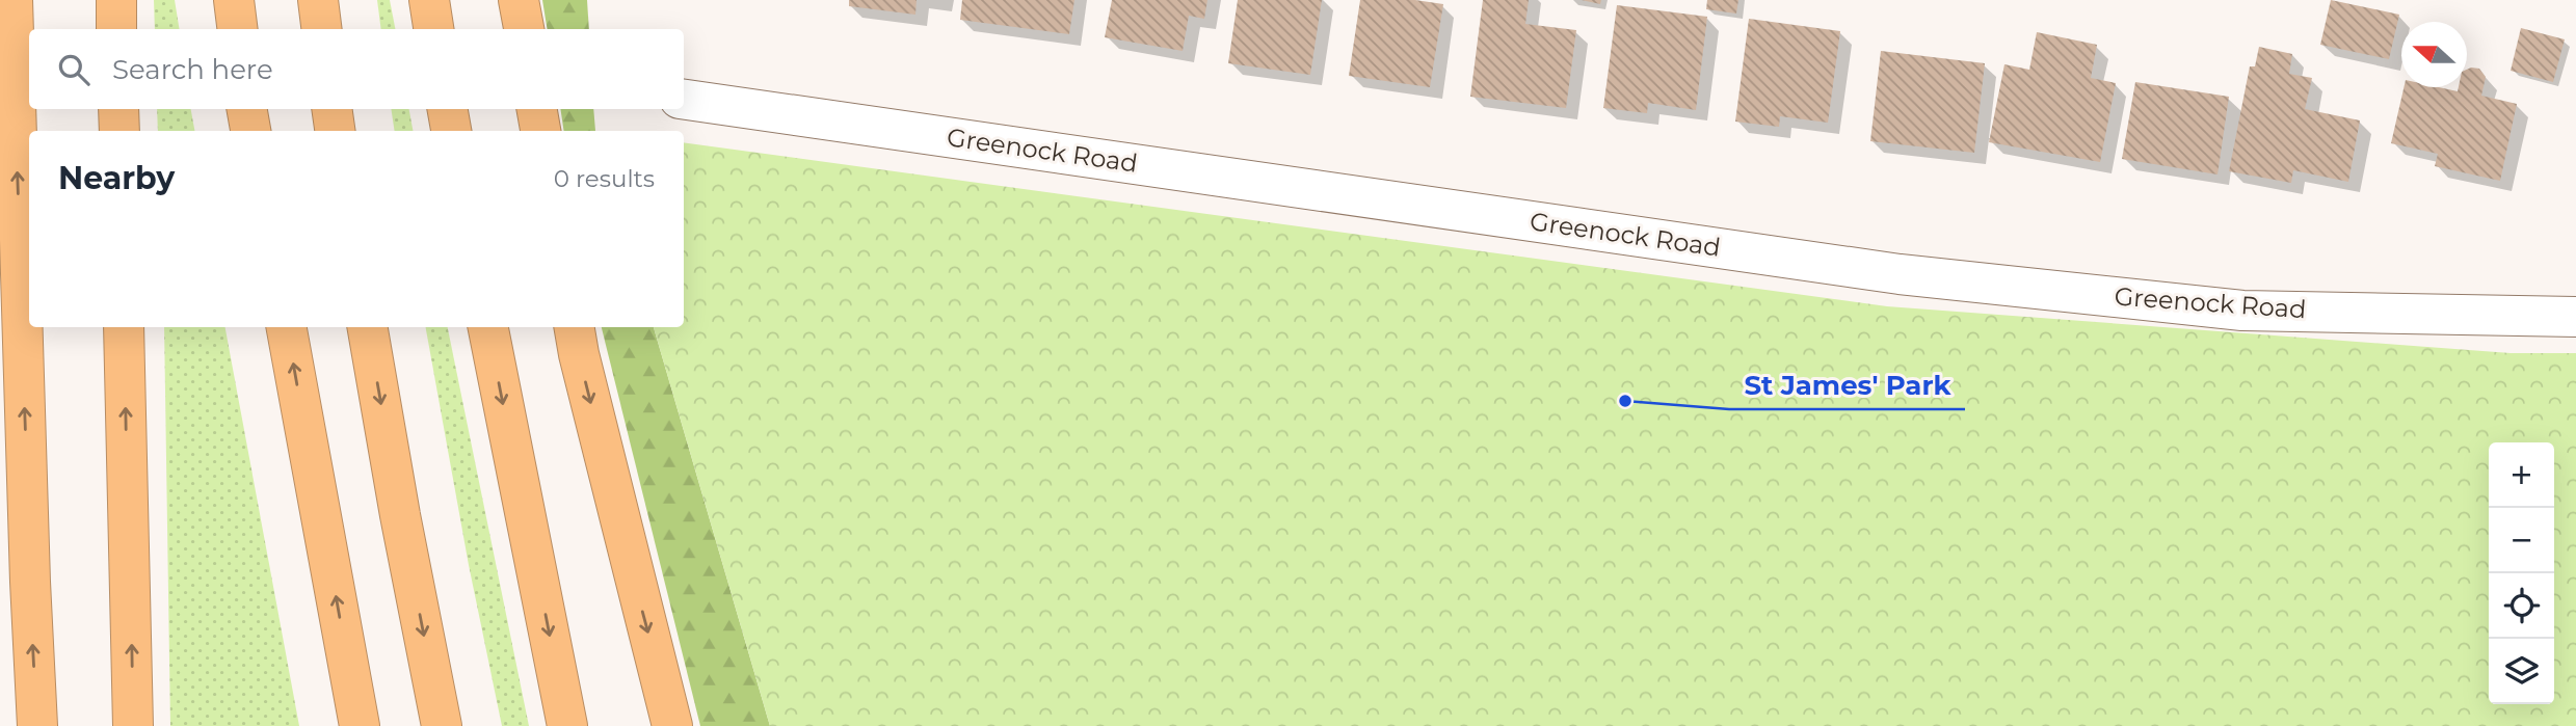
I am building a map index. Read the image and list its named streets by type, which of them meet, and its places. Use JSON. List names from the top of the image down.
{
  "streets": {
    "street": ["Greenock Road"]
  },
  "places": ["St James' Park"],
  "north": "left",
  "page": {
    "search": "Search here",
    "heading": ["Nearby", "0 results"],
    "map_buttons": ["+", "−"]
  }
}
